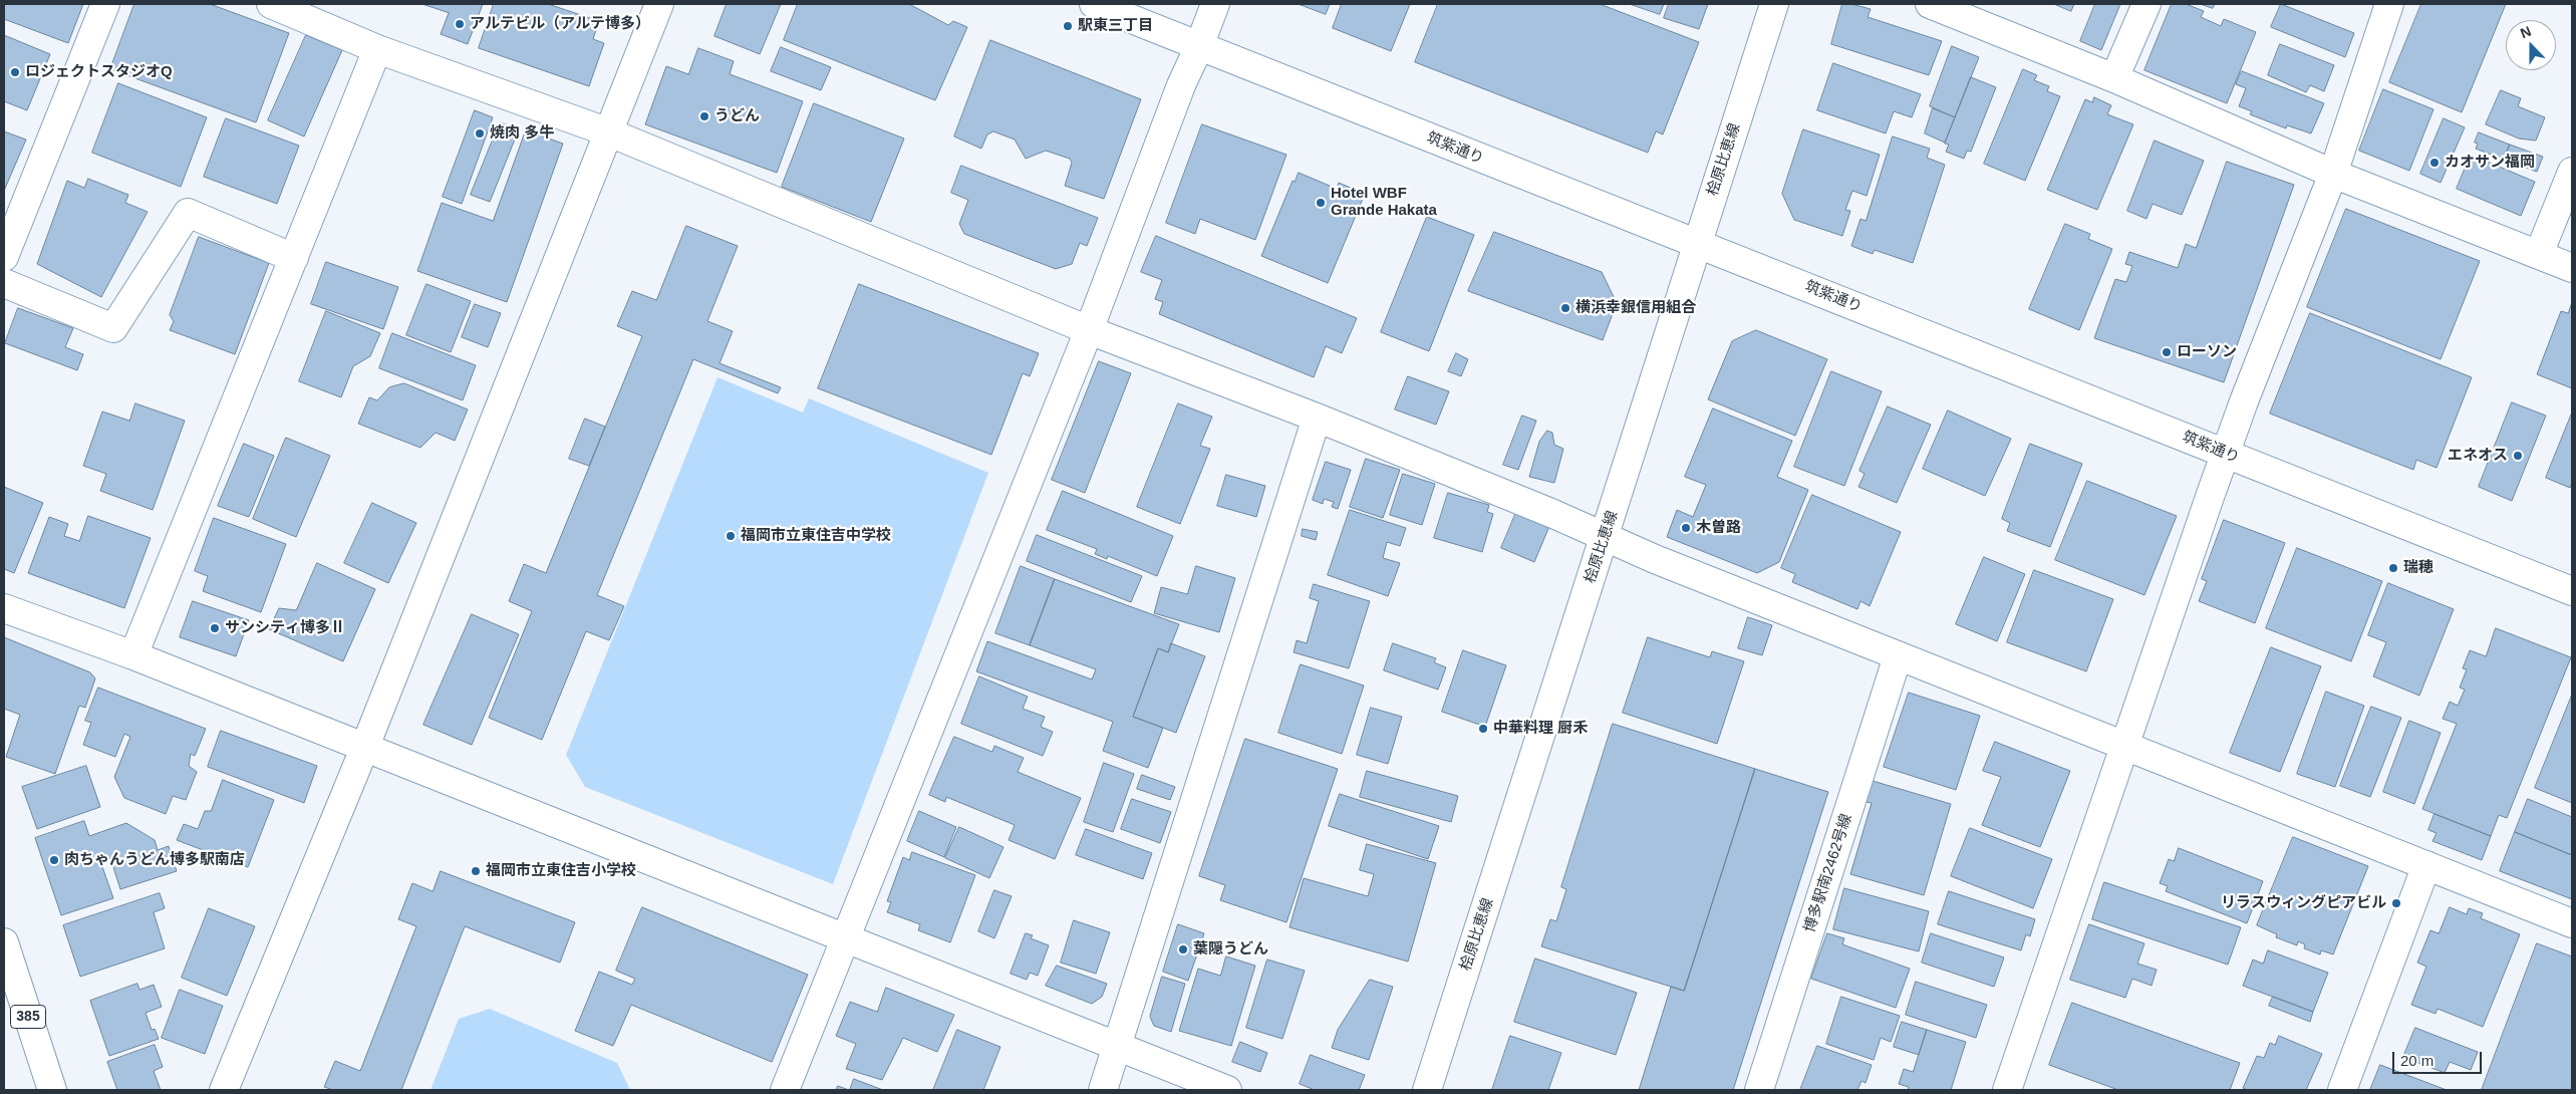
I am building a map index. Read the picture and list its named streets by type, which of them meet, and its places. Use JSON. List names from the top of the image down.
{
  "streets": {
    "main road": [
      "筑紫通り",
      "桧原比恵線",
      "博多駅南2462号線",
      "385"
    ]
  },
  "crossings": [
    ["筑紫通り", "桧原比恵線"]
  ],
  "places": [
    "アルテビル（アルテ博多）",
    "駅東三丁目",
    "ロジェクトスタジオQ",
    "うどん",
    "焼肉 多牛",
    "カオサン福岡",
    "Hotel WBF Grande Hakata",
    "横浜幸銀信用組合",
    "ローソン",
    "エネオス",
    "木曽路",
    "福岡市立東住吉中学校",
    "瑞穂",
    "サンシティ博多Ⅱ",
    "中華料理 厨禾",
    "肉ちゃんうどん博多駅南店",
    "福岡市立東住吉小学校",
    "リラスウィングピアビル",
    "葉隠うどん"
  ],
  "scale_bar": "20 m",
  "north": "top"
}
